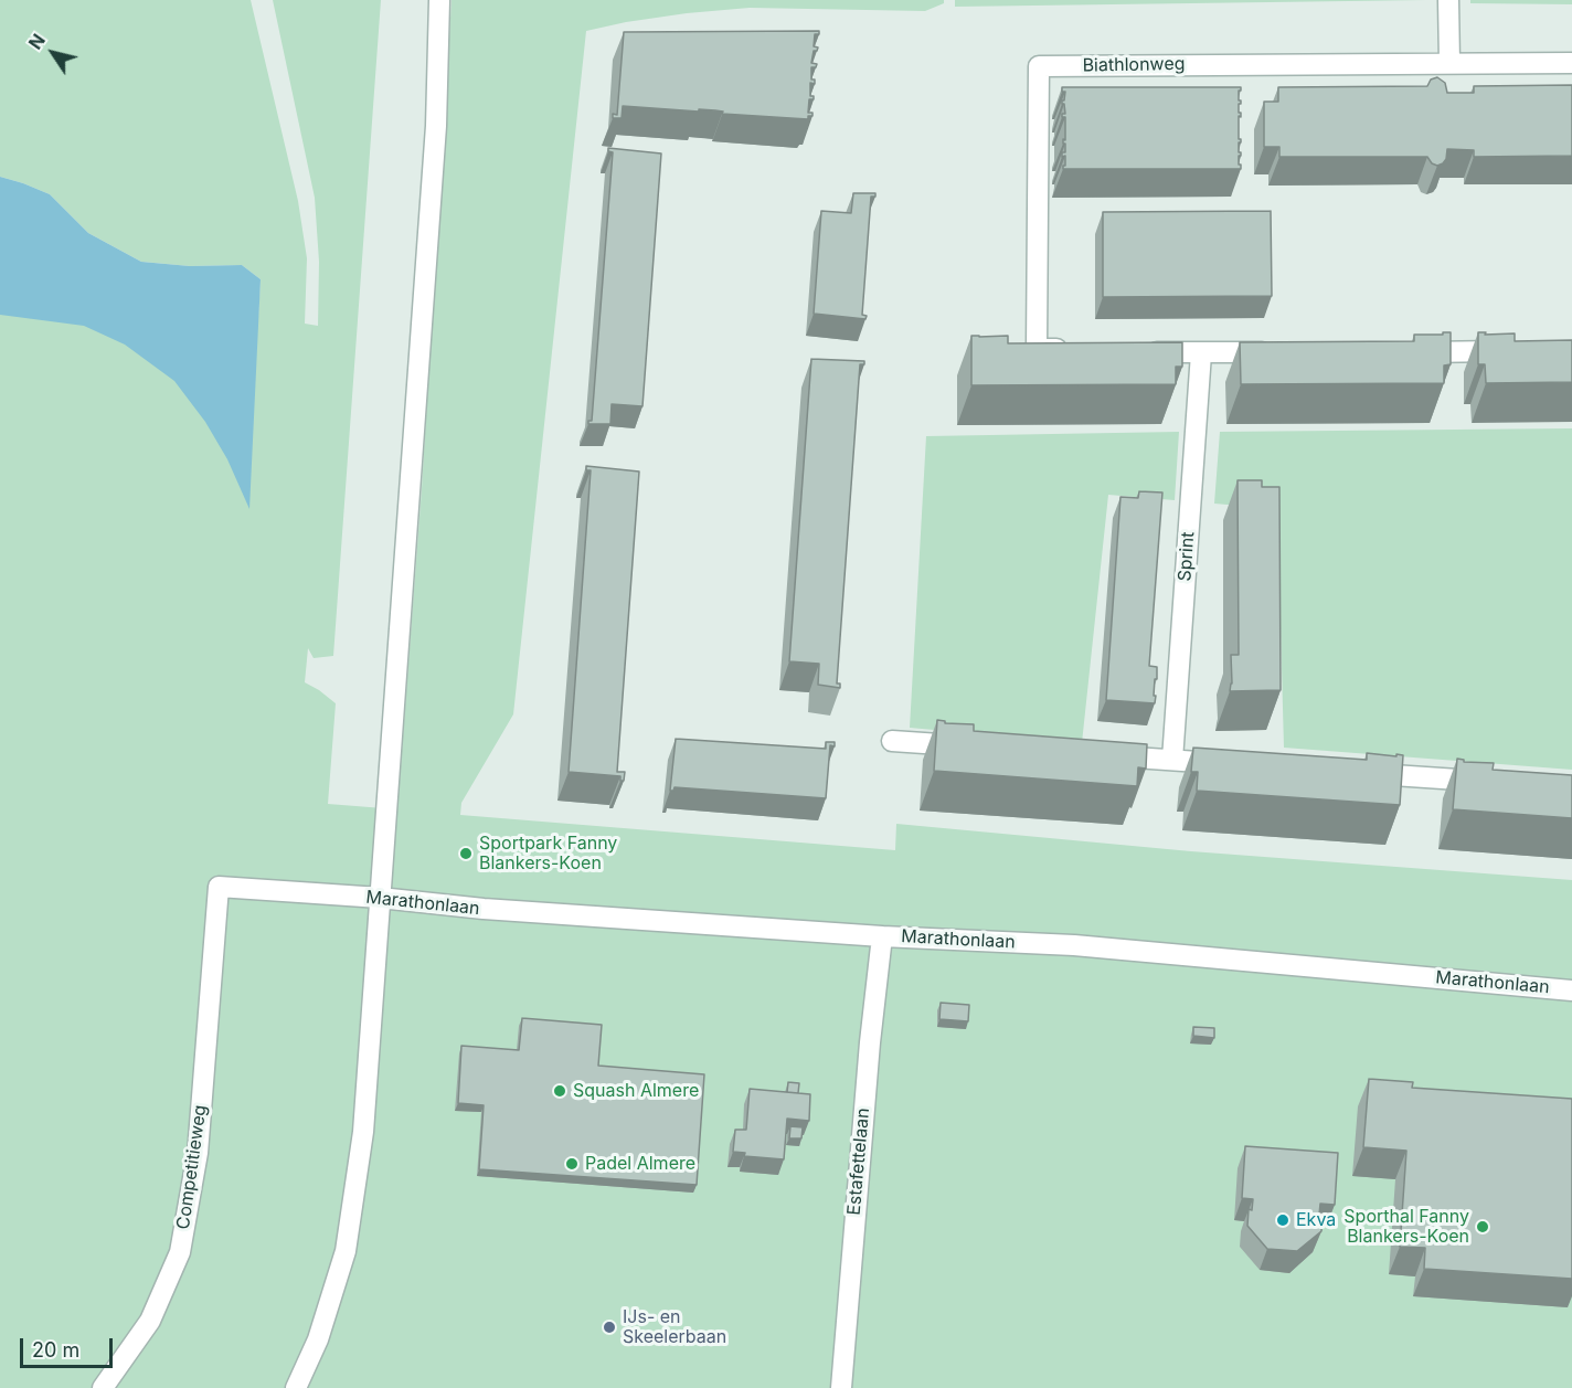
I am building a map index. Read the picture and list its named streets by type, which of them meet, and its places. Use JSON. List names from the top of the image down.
{
  "streets": {
    "street": [
      "Biathlonweg",
      "Sprint",
      "Marathonlaan",
      "Estafettelaan",
      "Competitieweg"
    ]
  },
  "crossings": [
    ["Marathonlaan", "Estafettelaan"],
    ["Marathonlaan", "Competitieweg"]
  ],
  "places": [
    "Sportpark Fanny Blankers-Koen",
    "Squash Almere",
    "Padel Almere",
    "Ekva",
    "Sporthal Fanny Blankers-Koen",
    "IJs- en Skeelerbaan"
  ],
  "scale_bar": "20 m",
  "north": "top left"
}
